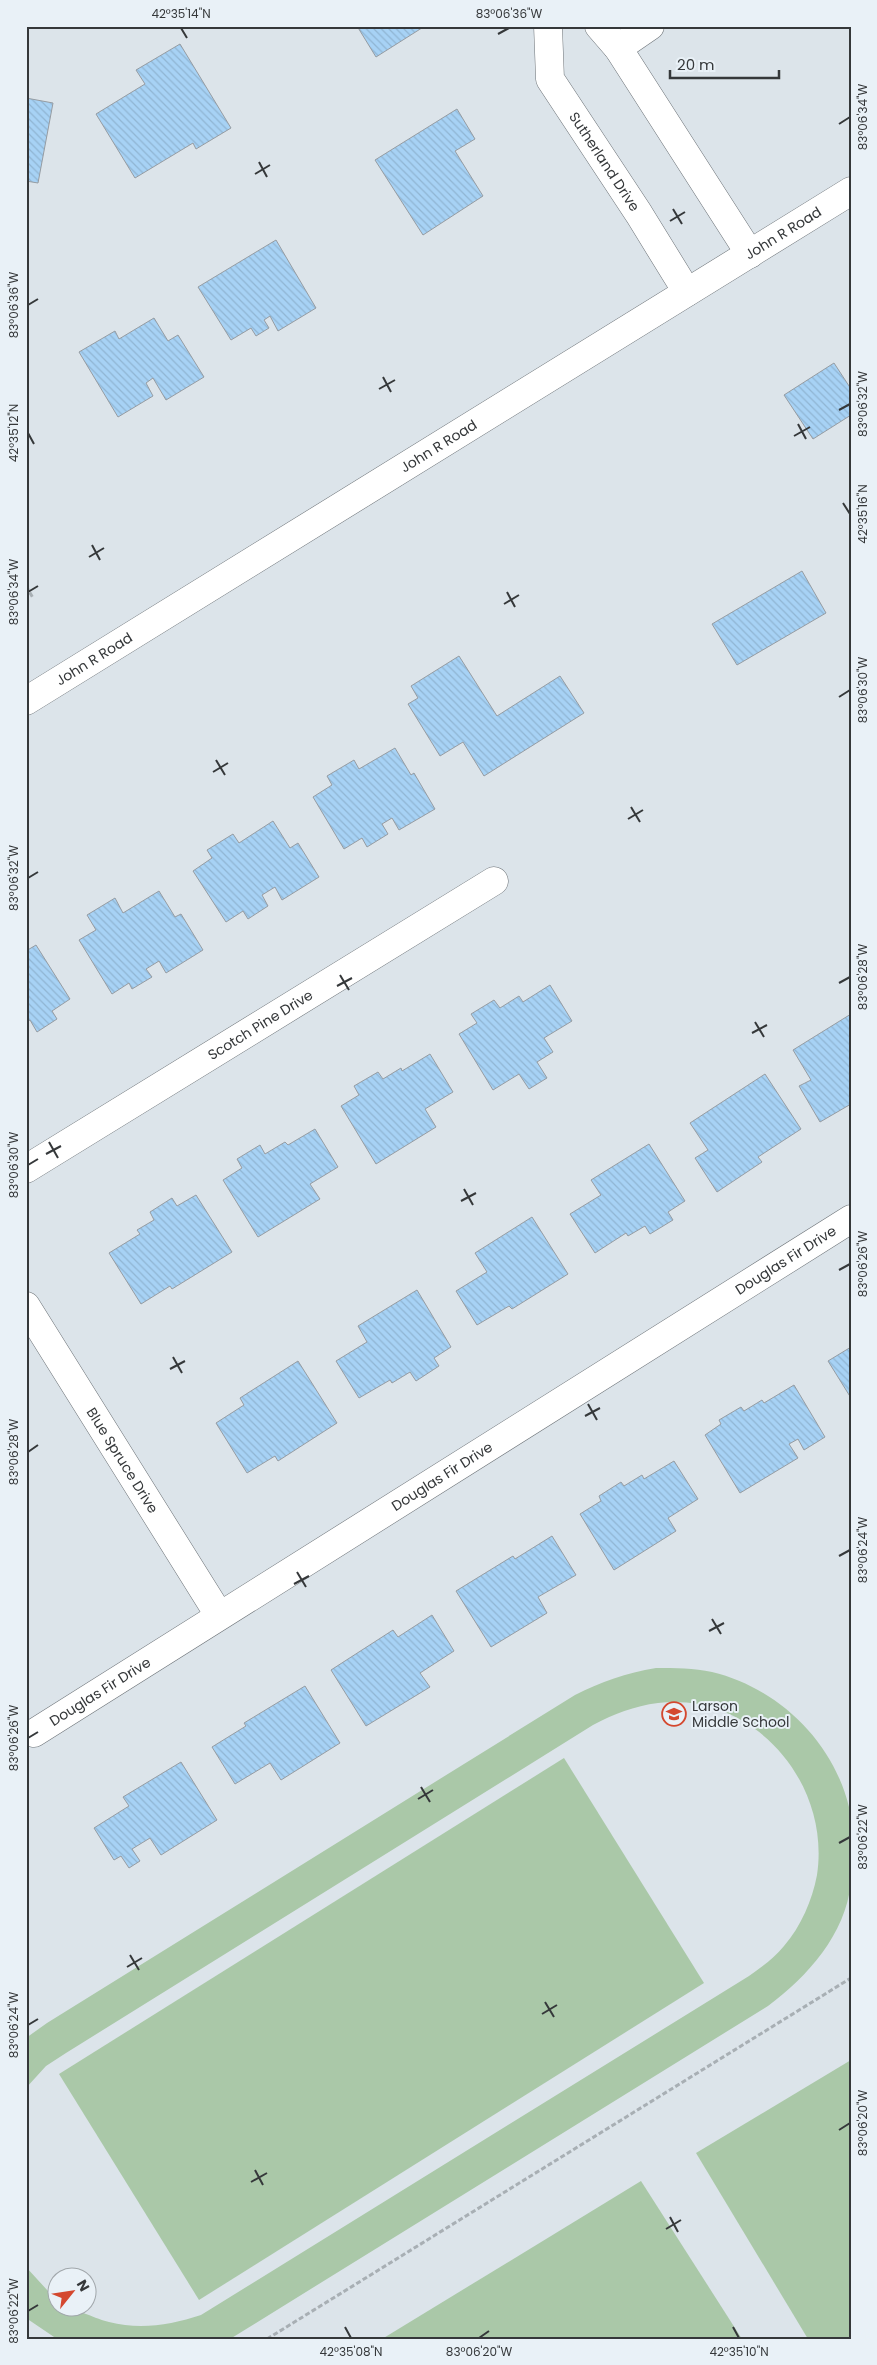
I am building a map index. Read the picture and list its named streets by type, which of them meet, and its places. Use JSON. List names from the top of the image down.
{
  "streets": {
    "street": [
      "Sutherland Drive",
      "John R Road",
      "Scotch Pine Drive",
      "Douglas Fir Drive",
      "Blue Spruce Drive"
    ]
  },
  "crossings": [
    ["Sutherland Drive", "John R Road"],
    ["Douglas Fir Drive", "Blue Spruce Drive"]
  ],
  "places": {
    "school or university": ["Larson Middle School"]
  },
  "scale_bar": "20 m",
  "north": "top right",
  "coordinates": [
    "42°35'14\"N",
    "83°06'36\"W",
    "83°06'34\"W",
    "83°06'32\"W",
    "42°35'12\"N",
    "42°35'16\"N",
    "83°06'30\"W",
    "83°06'28\"W",
    "83°06'26\"W",
    "83°06'24\"W",
    "83°06'22\"W",
    "83°06'20\"W",
    "42°35'08\"N",
    "42°35'10\"N"
  ]
}
